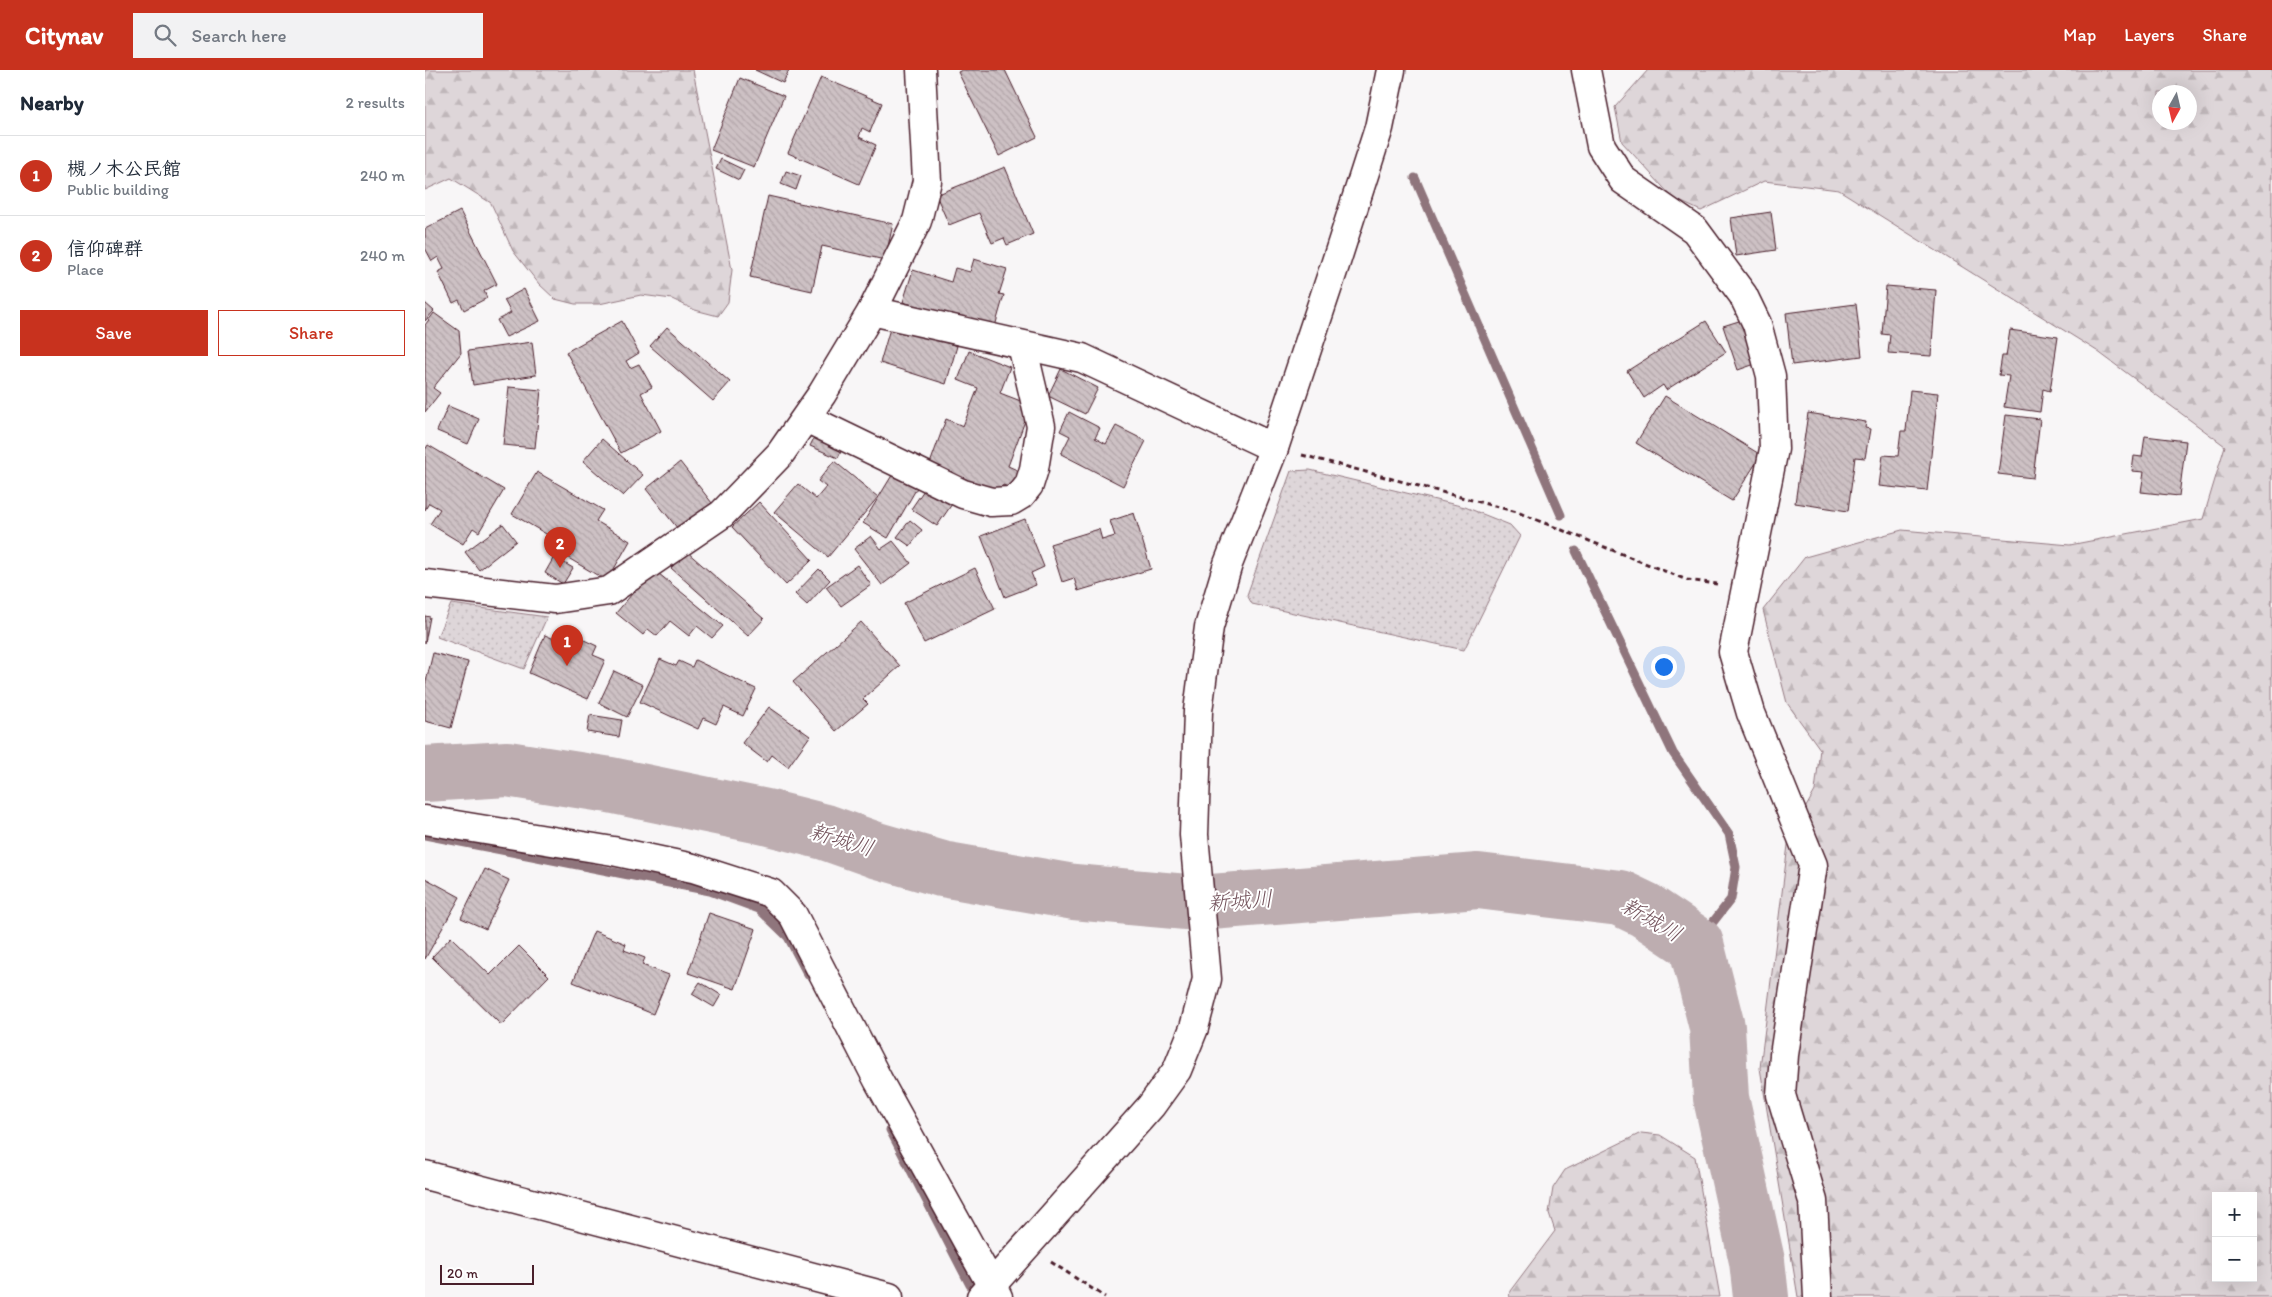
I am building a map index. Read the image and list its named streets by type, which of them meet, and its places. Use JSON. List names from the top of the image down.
{
  "water": ["新城川"],
  "scale_bar": "20 m",
  "north": "bottom",
  "page": {
    "header": "Citynav",
    "search": "Search here",
    "nav": ["Map", "Layers", "Share"],
    "heading": ["Nearby", "2 results"],
    "list": [
      {
        "mark": "1",
        "name": "槻ノ木公民館",
        "note": "Public building",
        "value": "240 m"
      },
      {
        "mark": "2",
        "name": "信仰碑群",
        "note": "Place",
        "value": "240 m"
      }
    ],
    "buttons": ["Save", "Share"],
    "pins": ["2", "1"],
    "map_buttons": ["+", "−"],
    "scale": "20 m"
  }
}
